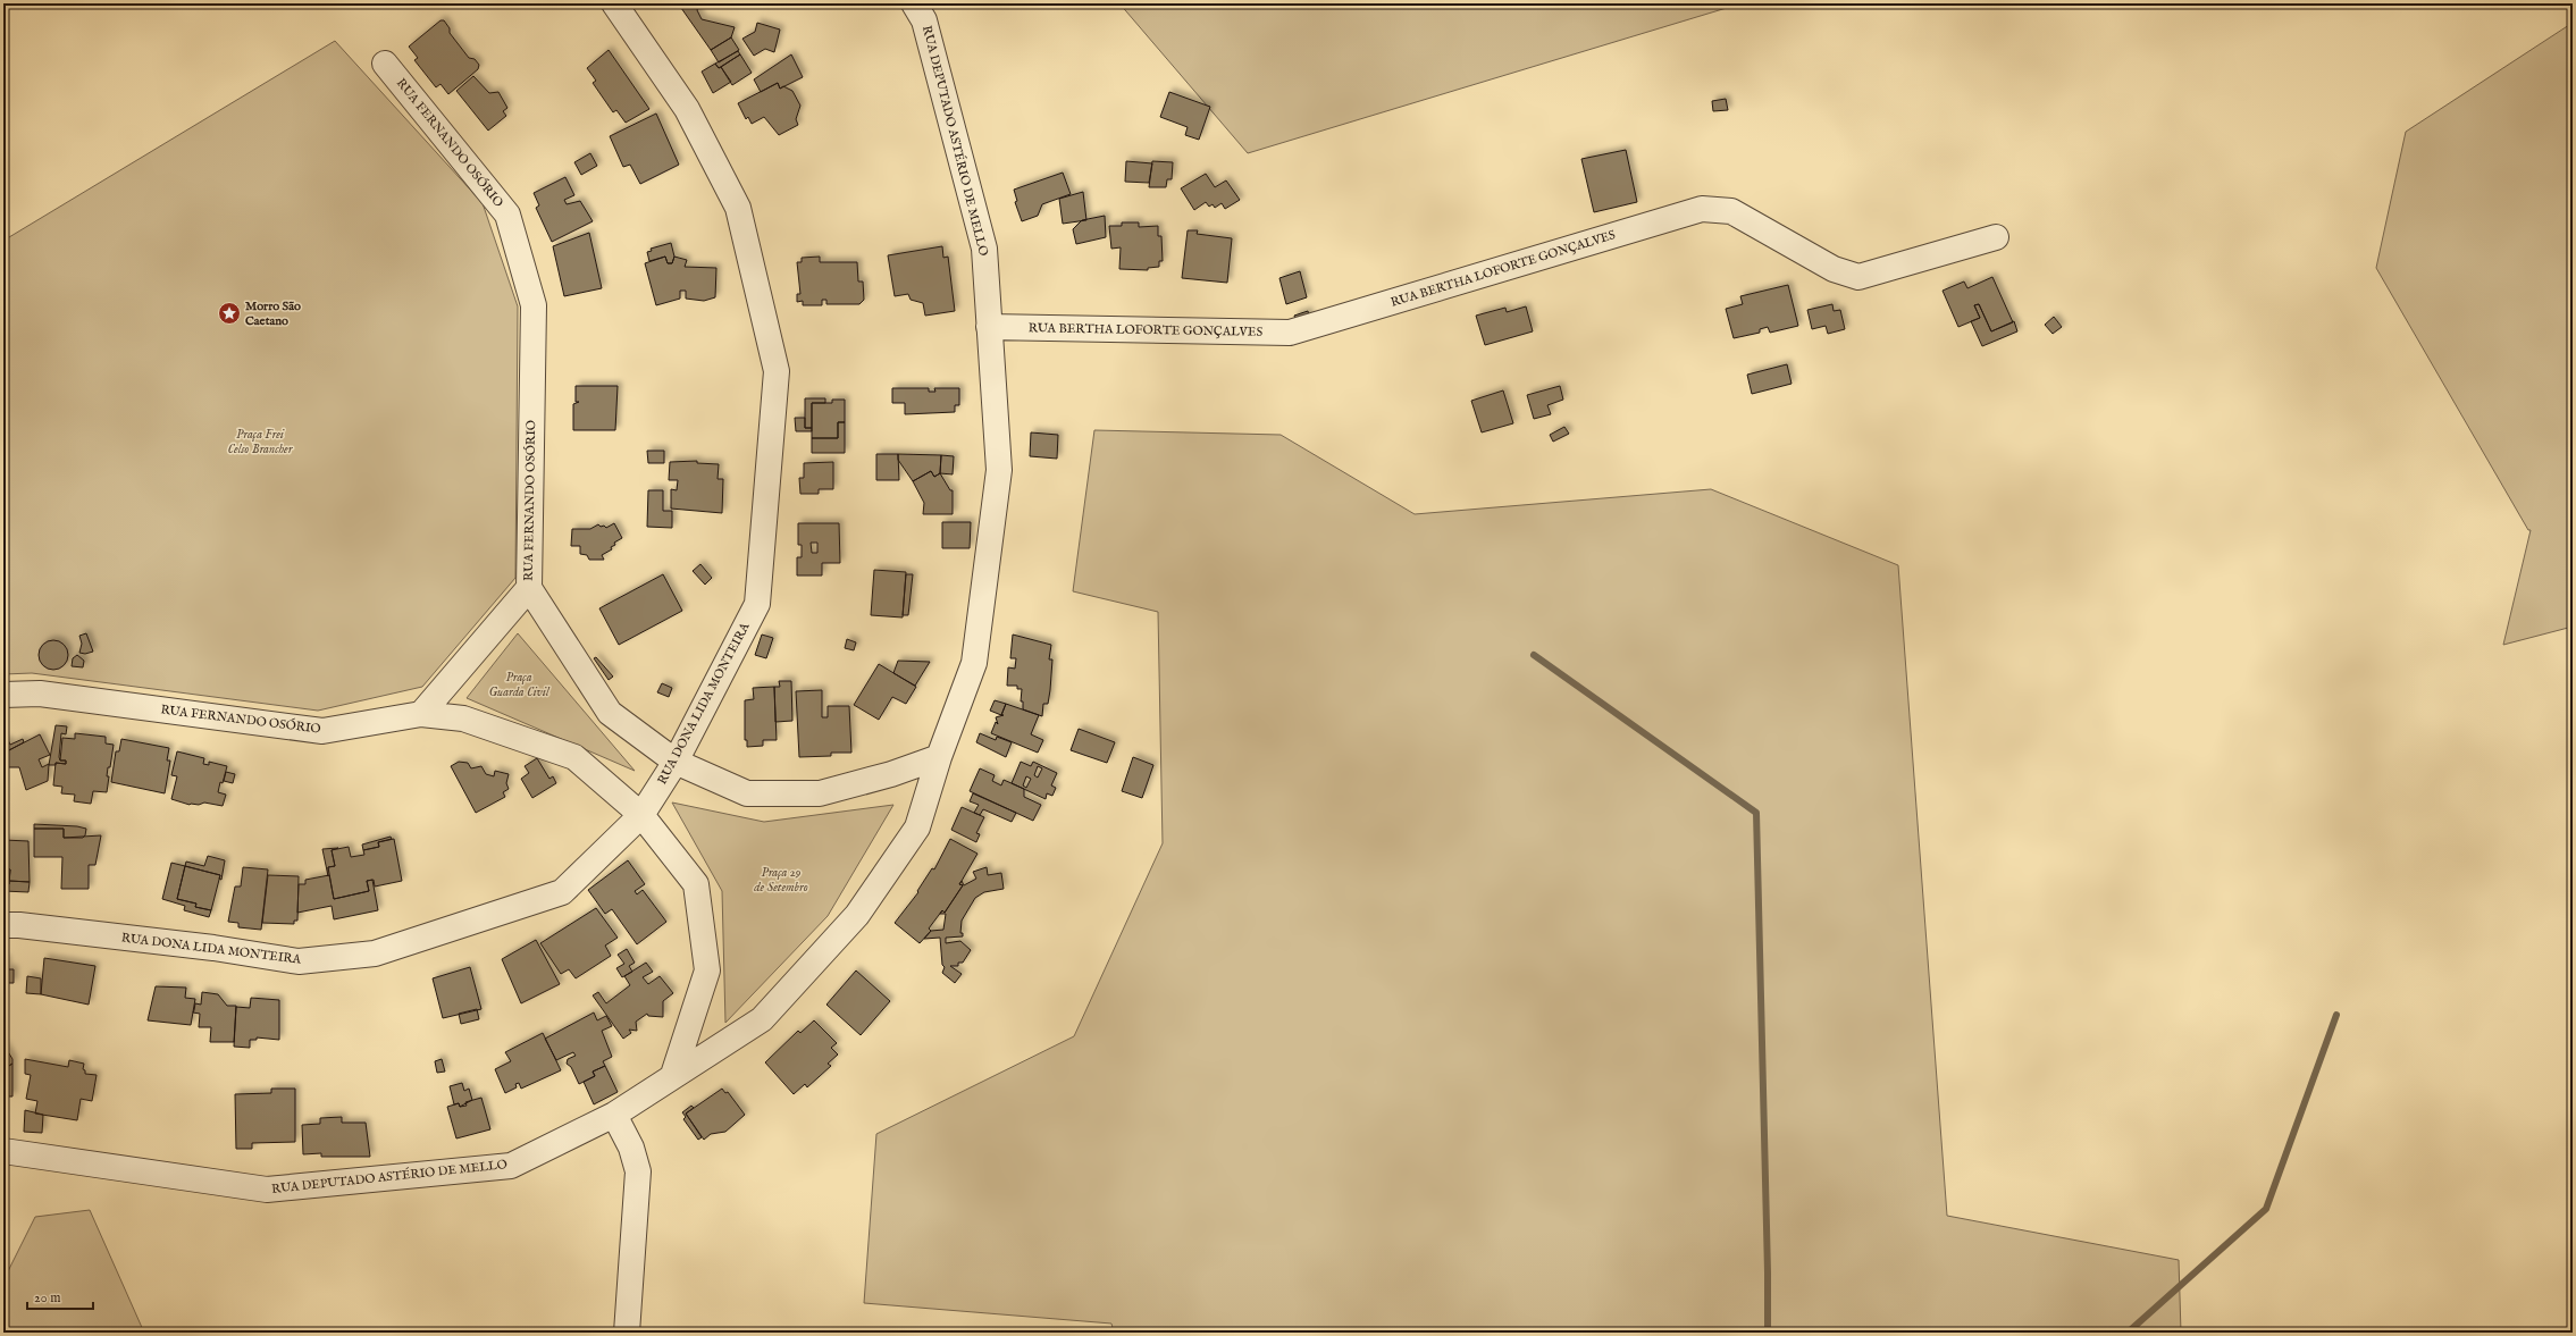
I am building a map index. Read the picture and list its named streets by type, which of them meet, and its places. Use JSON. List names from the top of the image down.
{
  "streets": {
    "street": [
      "RUA DEPUTADO ASTÉRIO DE MELLO",
      "RUA FERNANDO OSÓRIO",
      "RUA BERTHA LOFORTE GONÇALVES",
      "RUA DONA LIDA MONTEIRA"
    ]
  },
  "crossings": [
    ["RUA DEPUTADO ASTÉRIO DE MELLO", "RUA BERTHA LOFORTE GONÇALVES"]
  ],
  "parks": ["Praça Frei Celso Brancher", "Praça Guarda Civil", "Praça 29 de Setembro"],
  "places": {
    "place": ["Morro São Caetano"]
  },
  "scale_bar": "20 m"
}
